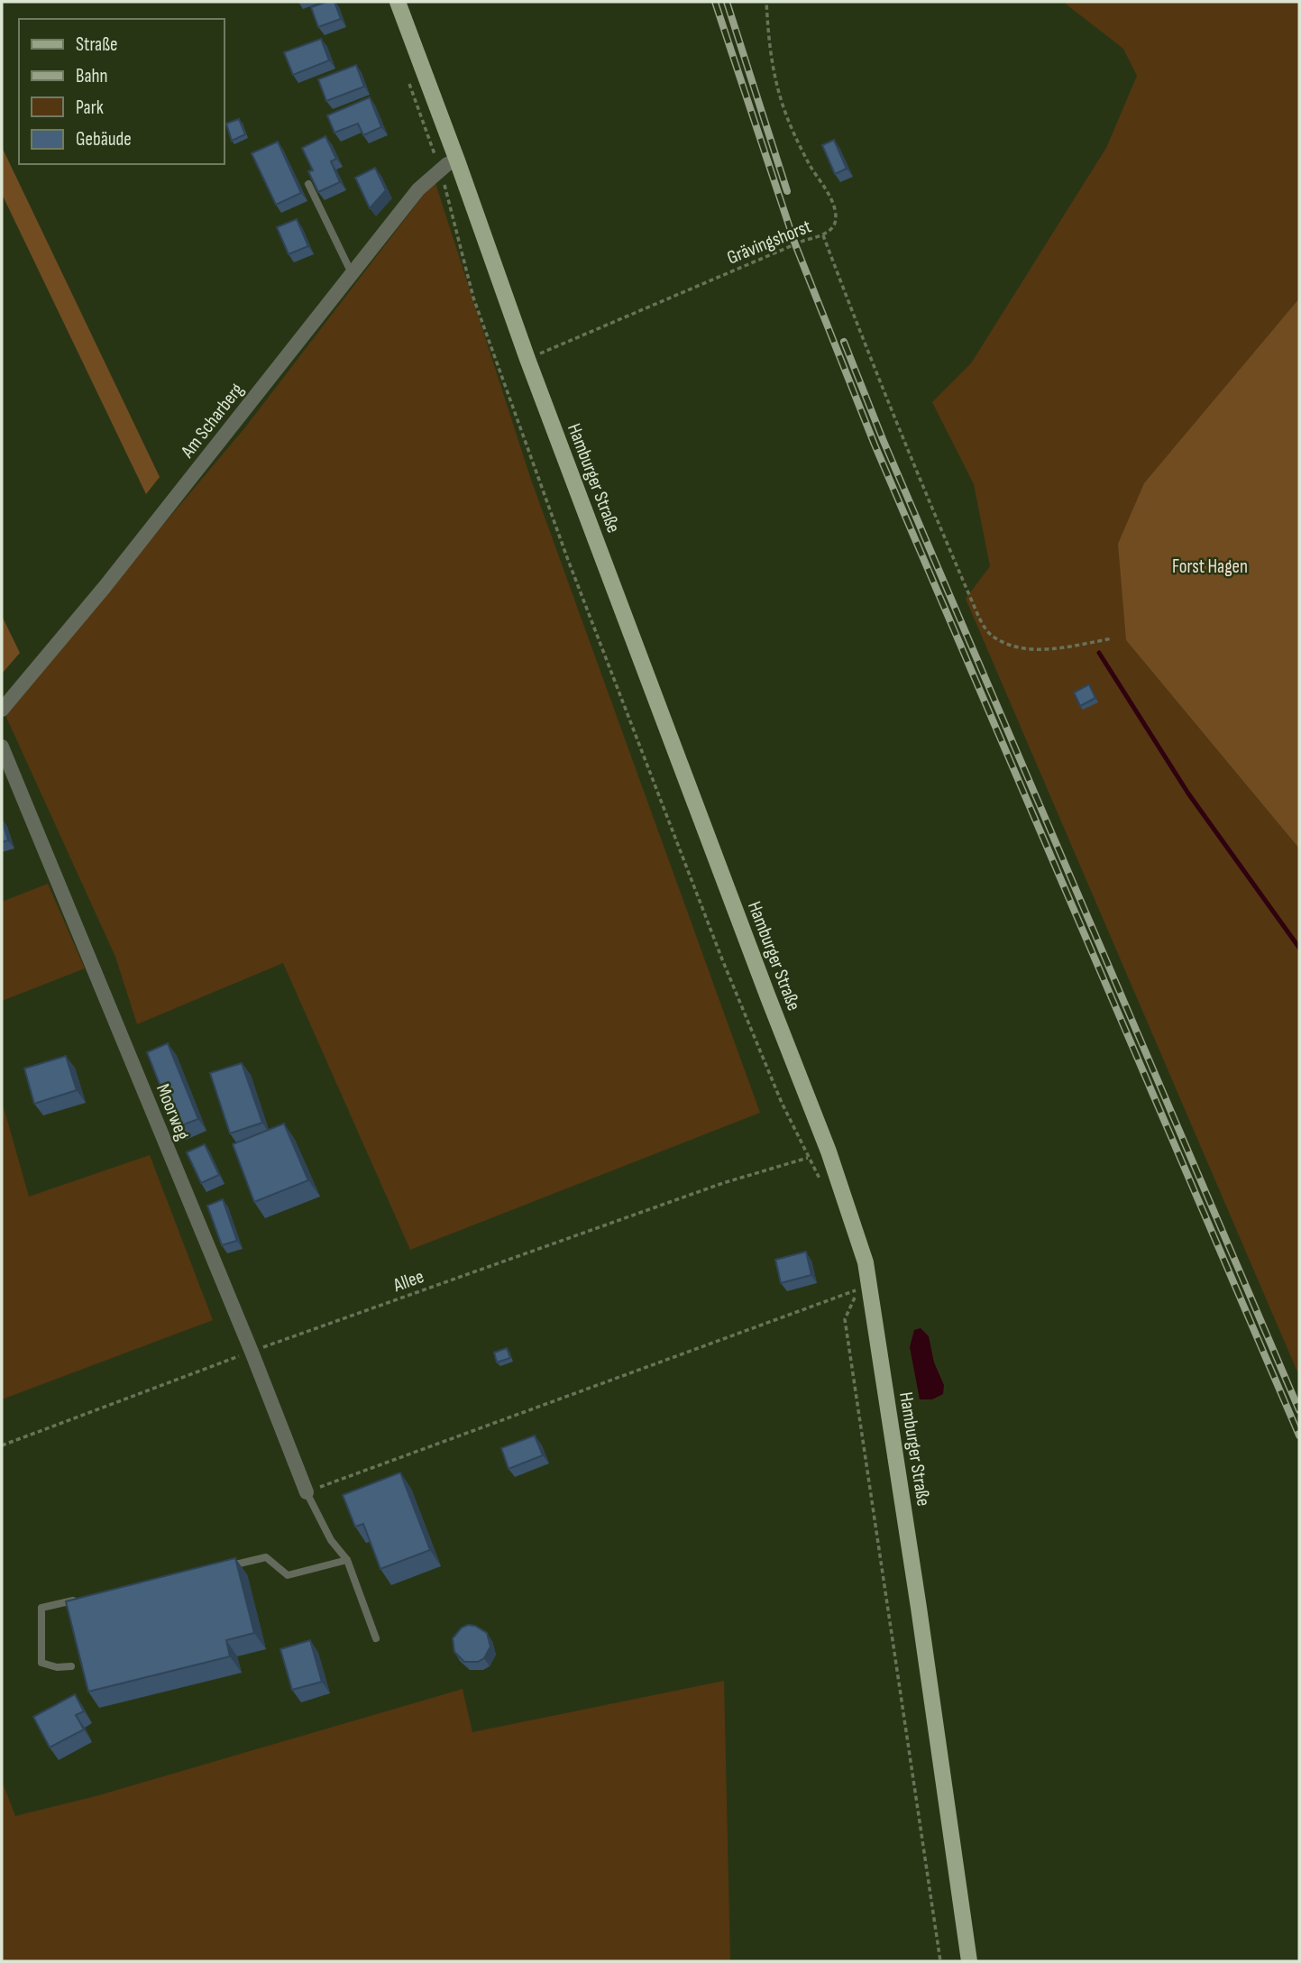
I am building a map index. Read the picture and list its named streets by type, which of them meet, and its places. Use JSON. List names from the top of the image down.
{
  "streets": {
    "main road": ["Hamburger Straße"],
    "street": ["Am Scharberg", "Moorweg"],
    "path": ["Grävingshorst", "Allee"]
  },
  "crossings": [
    ["Grävingshorst", "Hamburger Straße"],
    ["Am Scharberg", "Hamburger Straße"],
    ["Hamburger Straße", "Allee"],
    ["Moorweg", "Allee"]
  ],
  "parks": ["Forst Hagen"],
  "legend": [
    "Straße",
    "Bahn",
    "Park",
    "Gebäude"
  ]
}
